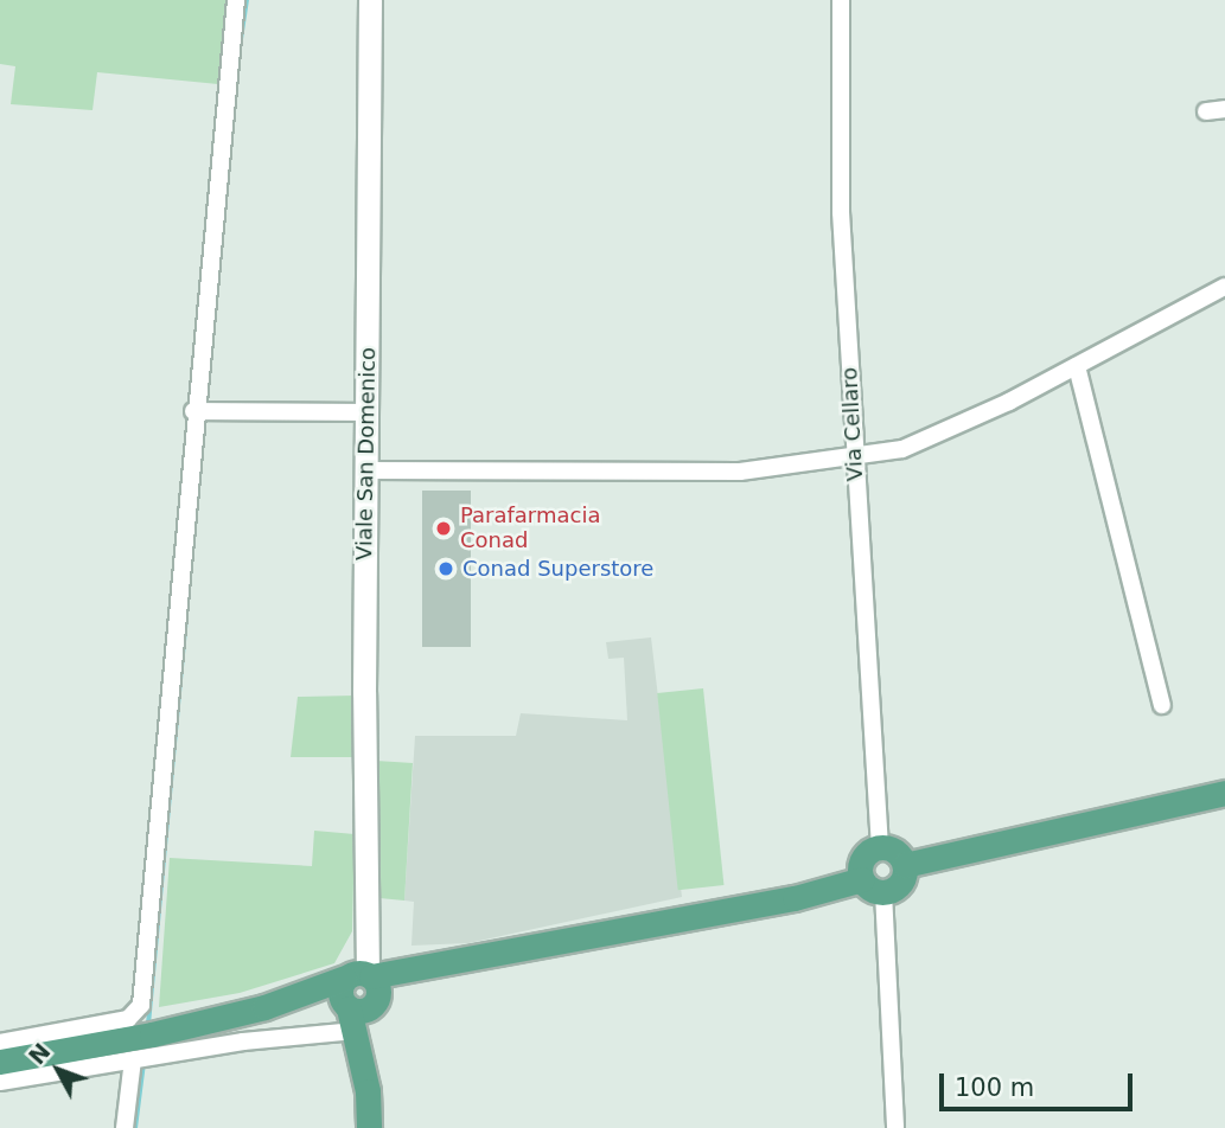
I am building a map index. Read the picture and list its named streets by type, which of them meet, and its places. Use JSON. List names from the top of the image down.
{
  "streets": {
    "main road": ["Viale San Domenico"],
    "street": ["Via Cellaro"]
  },
  "places": ["Parafarmacia Conad", "Conad Superstore"],
  "scale_bar": "100 m",
  "north": "top left"
}
